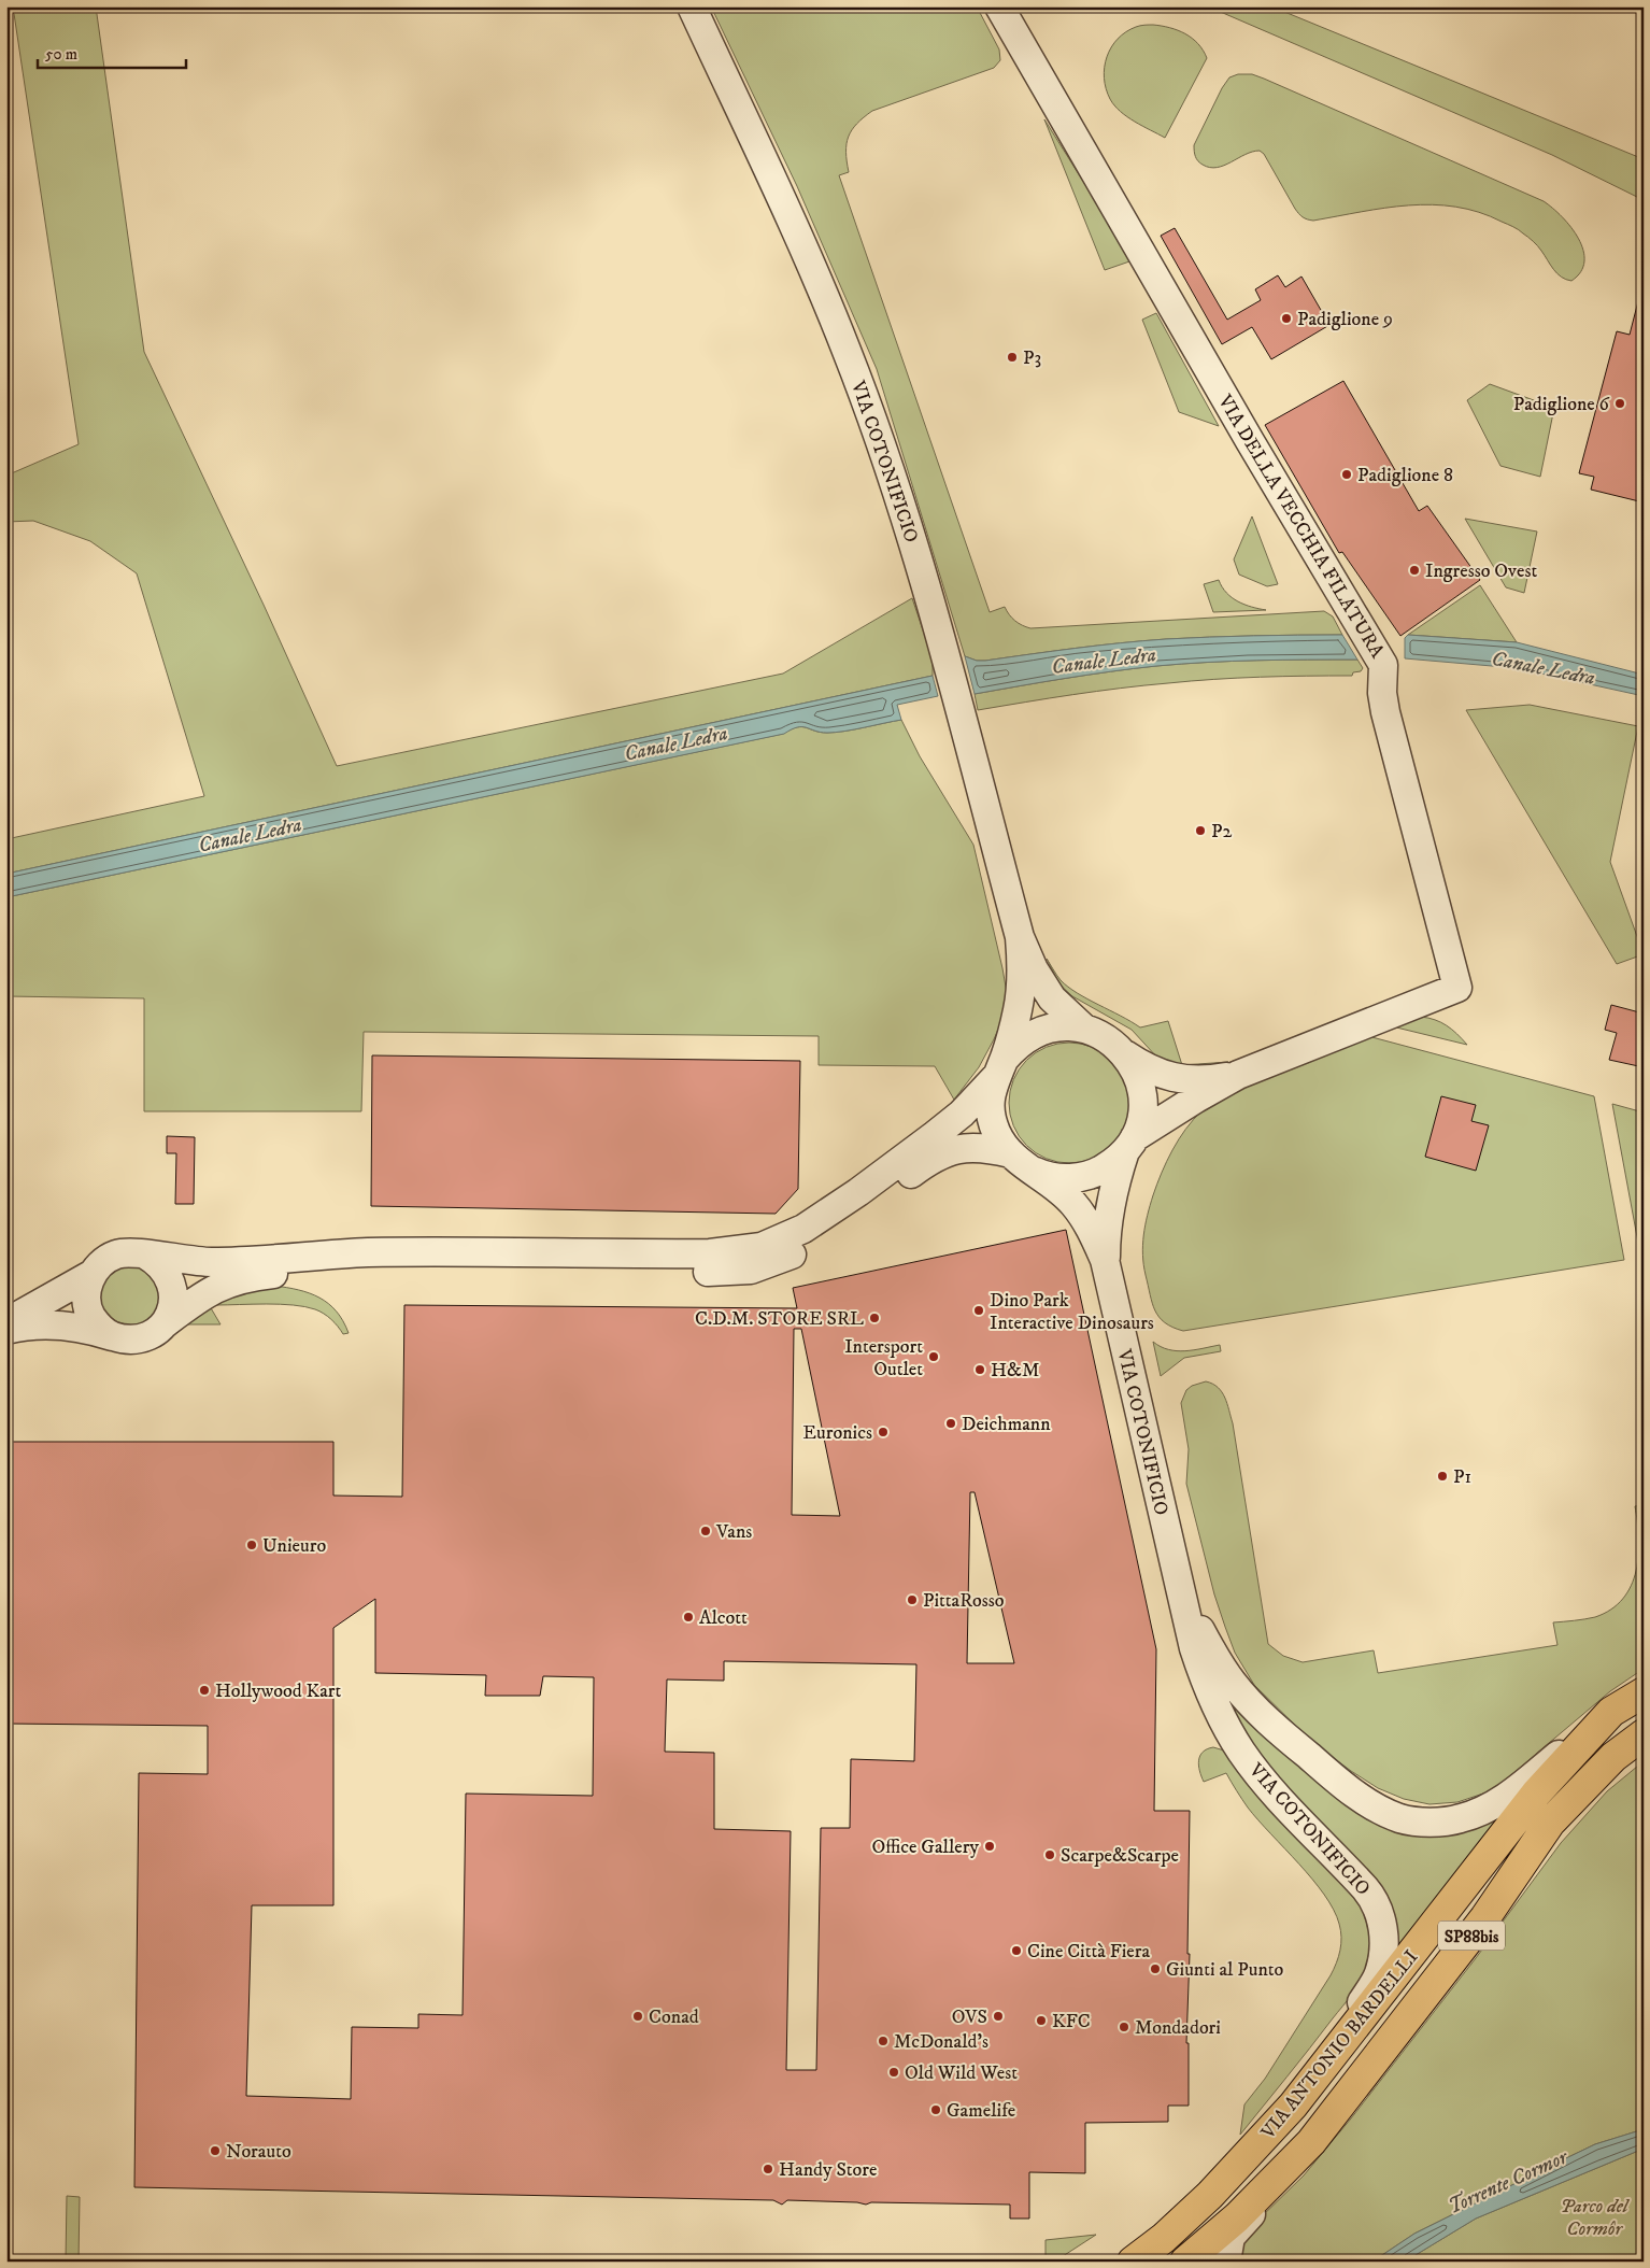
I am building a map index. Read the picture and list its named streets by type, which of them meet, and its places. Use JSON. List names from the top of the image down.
{
  "streets": {
    "main road": ["SP88bis", "VIA ANTONIO BARDELLI"],
    "street": ["VIA COTONIFICIO", "VIA DELLA VECCHIA FILATURA"]
  },
  "crossings": [
    ["VIA COTONIFICIO", "VIA DELLA VECCHIA FILATURA"],
    ["VIA COTONIFICIO", "SP88bis"],
    ["VIA COTONIFICIO", "VIA ANTONIO BARDELLI"],
    ["SP88bis", "VIA ANTONIO BARDELLI"]
  ],
  "water": ["Canale Ledra", "Torrente Cormor"],
  "parks": ["Parco del Cormôr"],
  "places": [
    "Padiglione 9",
    "P3",
    "Padiglione 6",
    "Padiglione 8",
    "Ingresso Ovest",
    "P2",
    "Dino Park Interactive Dinosaurs",
    "C.D.M. STORE SRL",
    "Intersport Outlet",
    "H&M",
    "Deichmann",
    "Euronics",
    "P1",
    "Vans",
    "Unieuro",
    "PittaRosso",
    "Alcott",
    "Hollywood Kart",
    "Office Gallery",
    "Scarpe&Scarpe",
    "Cine Città Fiera",
    "Giunti al Punto",
    "Conad",
    "OVS",
    "KFC",
    "Mondadori",
    "McDonald's",
    "Old Wild West",
    "Gamelife",
    "Norauto",
    "Handy Store"
  ],
  "scale_bar": "50 m"
}
